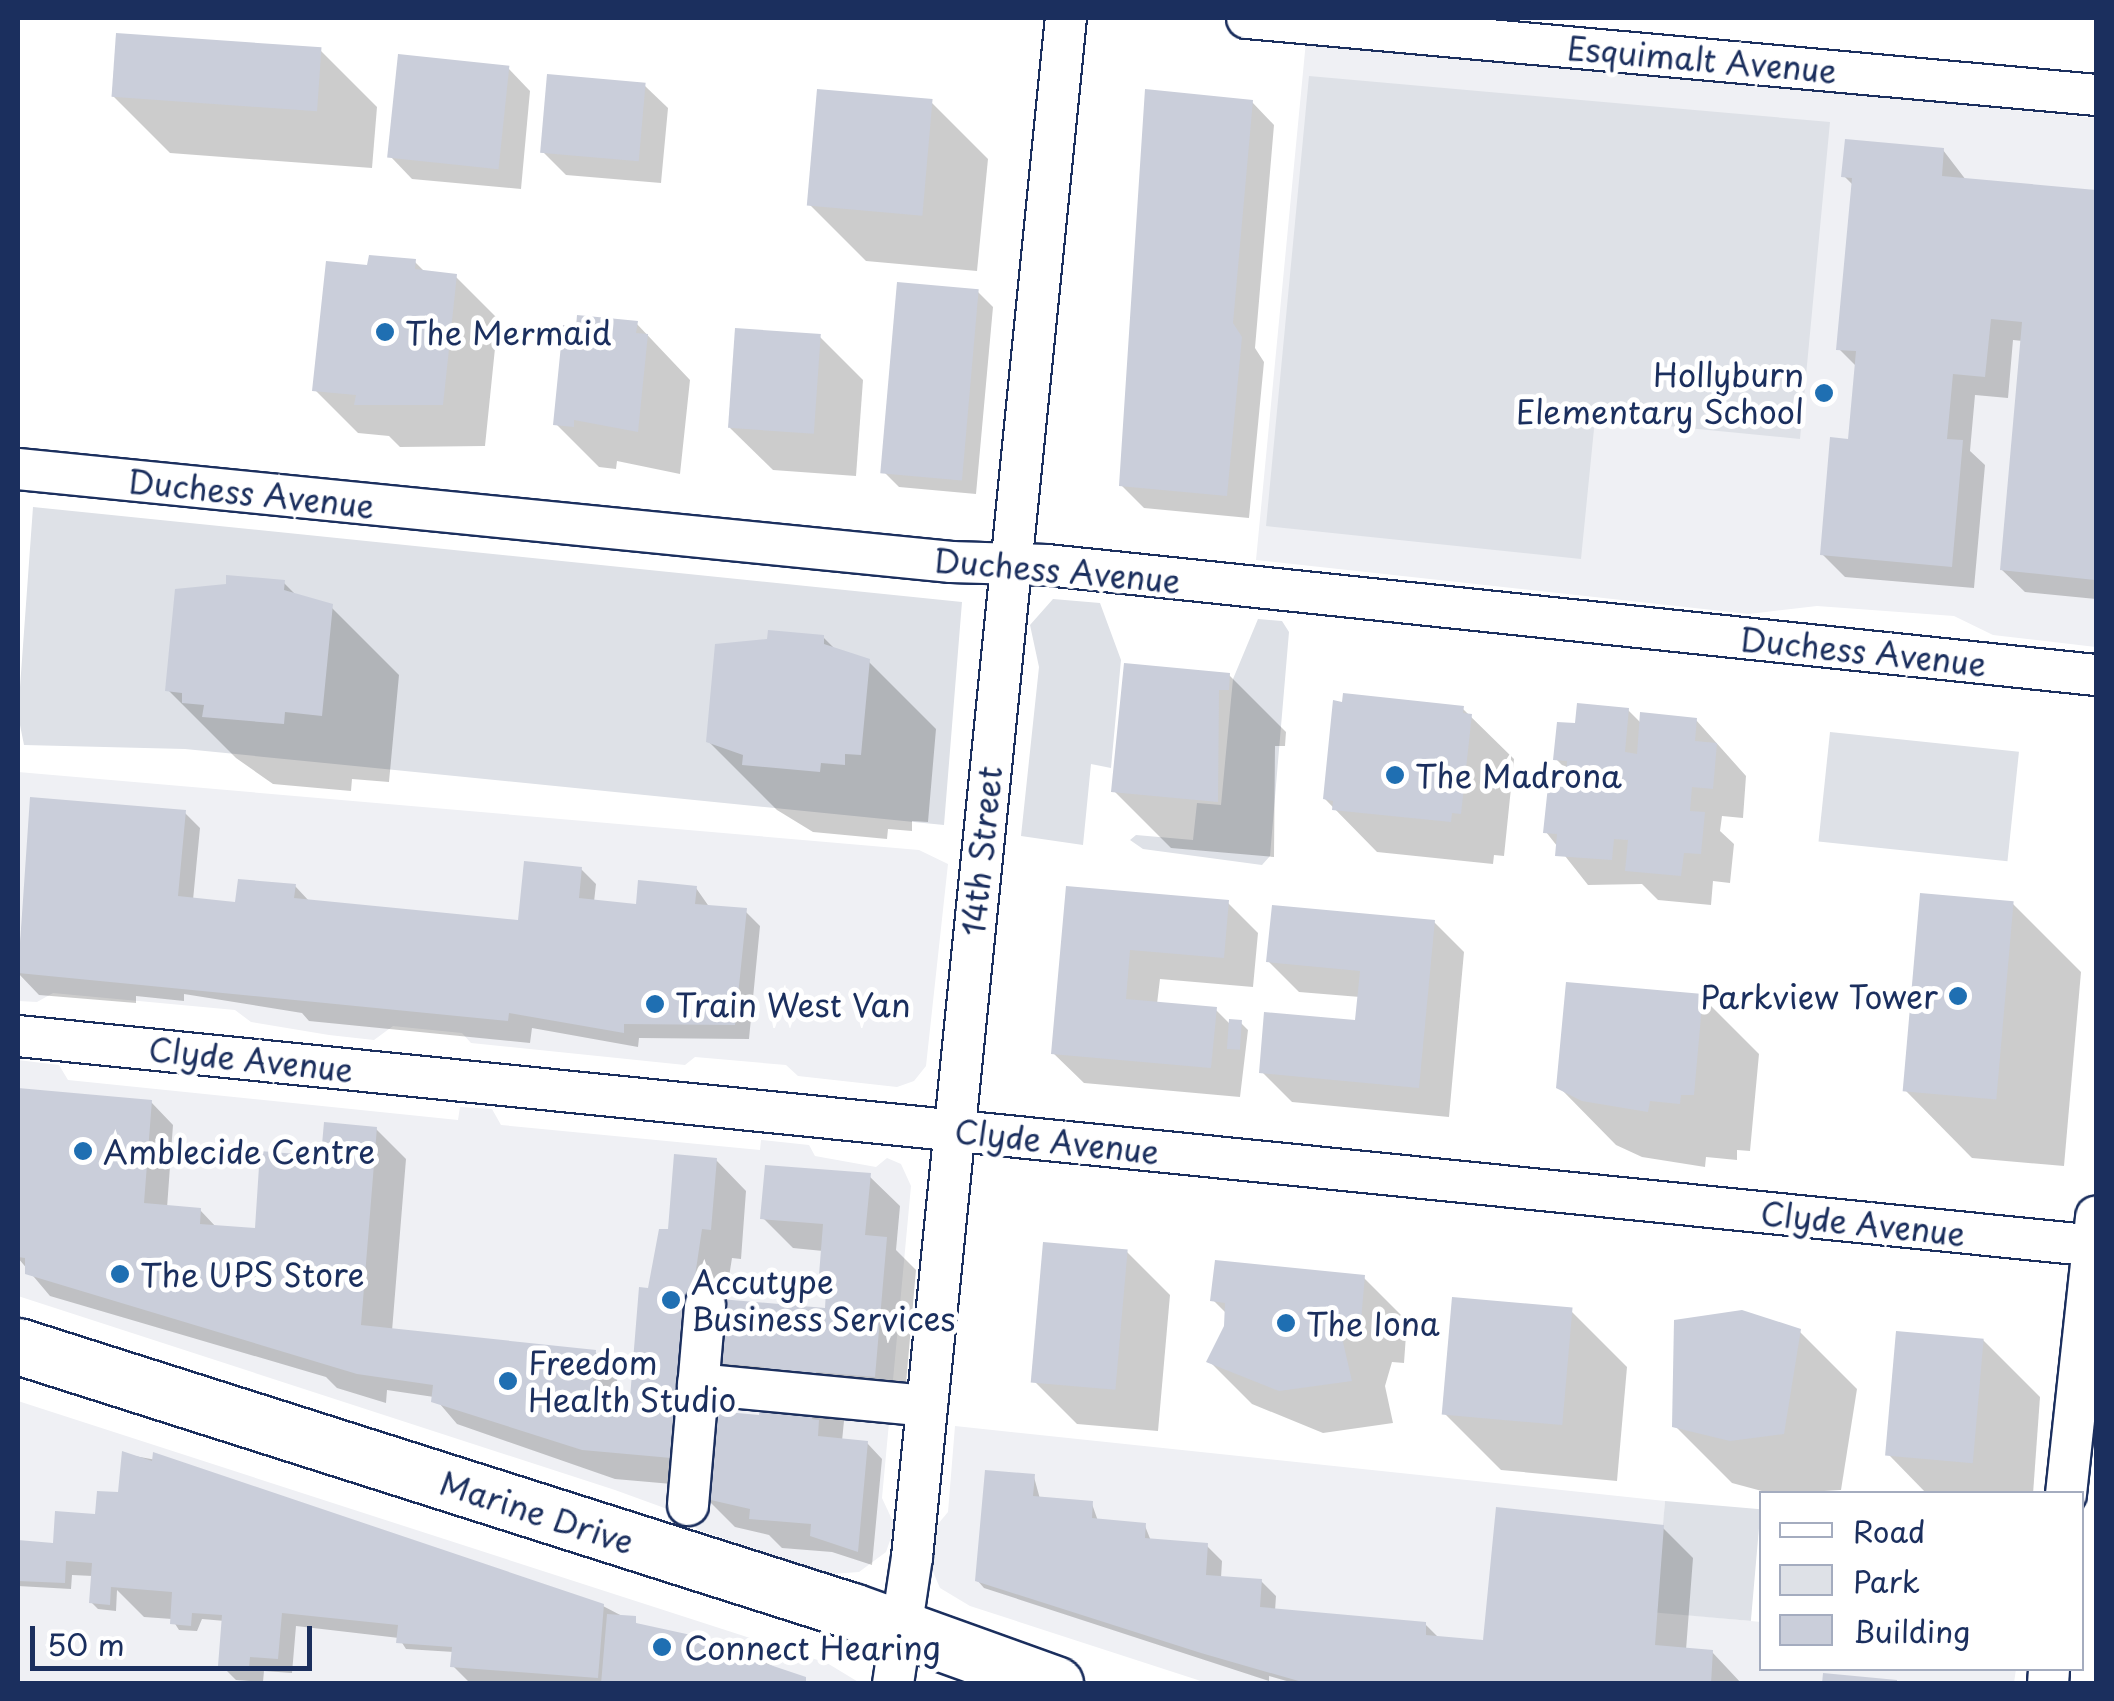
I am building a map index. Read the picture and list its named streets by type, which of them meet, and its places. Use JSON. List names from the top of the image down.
{
  "streets": {
    "main road": ["Marine Drive"],
    "street": [
      "Esquimalt Avenue",
      "Duchess Avenue",
      "14th Street",
      "Clyde Avenue"
    ]
  },
  "crossings": [
    ["Duchess Avenue", "14th Street"],
    ["14th Street", "Clyde Avenue"],
    ["14th Street", "Marine Drive"]
  ],
  "places": [
    "The Mermaid",
    "Hollyburn Elementary School",
    "The Madrona",
    "Parkview Tower",
    "Train West Van",
    "Amblecide Centre",
    "The UPS Store",
    "Accutype Business Services",
    "The Iona",
    "Freedom Health Studio",
    "Connect Hearing"
  ],
  "legend": ["Road", "Park", "Building"],
  "scale_bar": "50 m"
}
